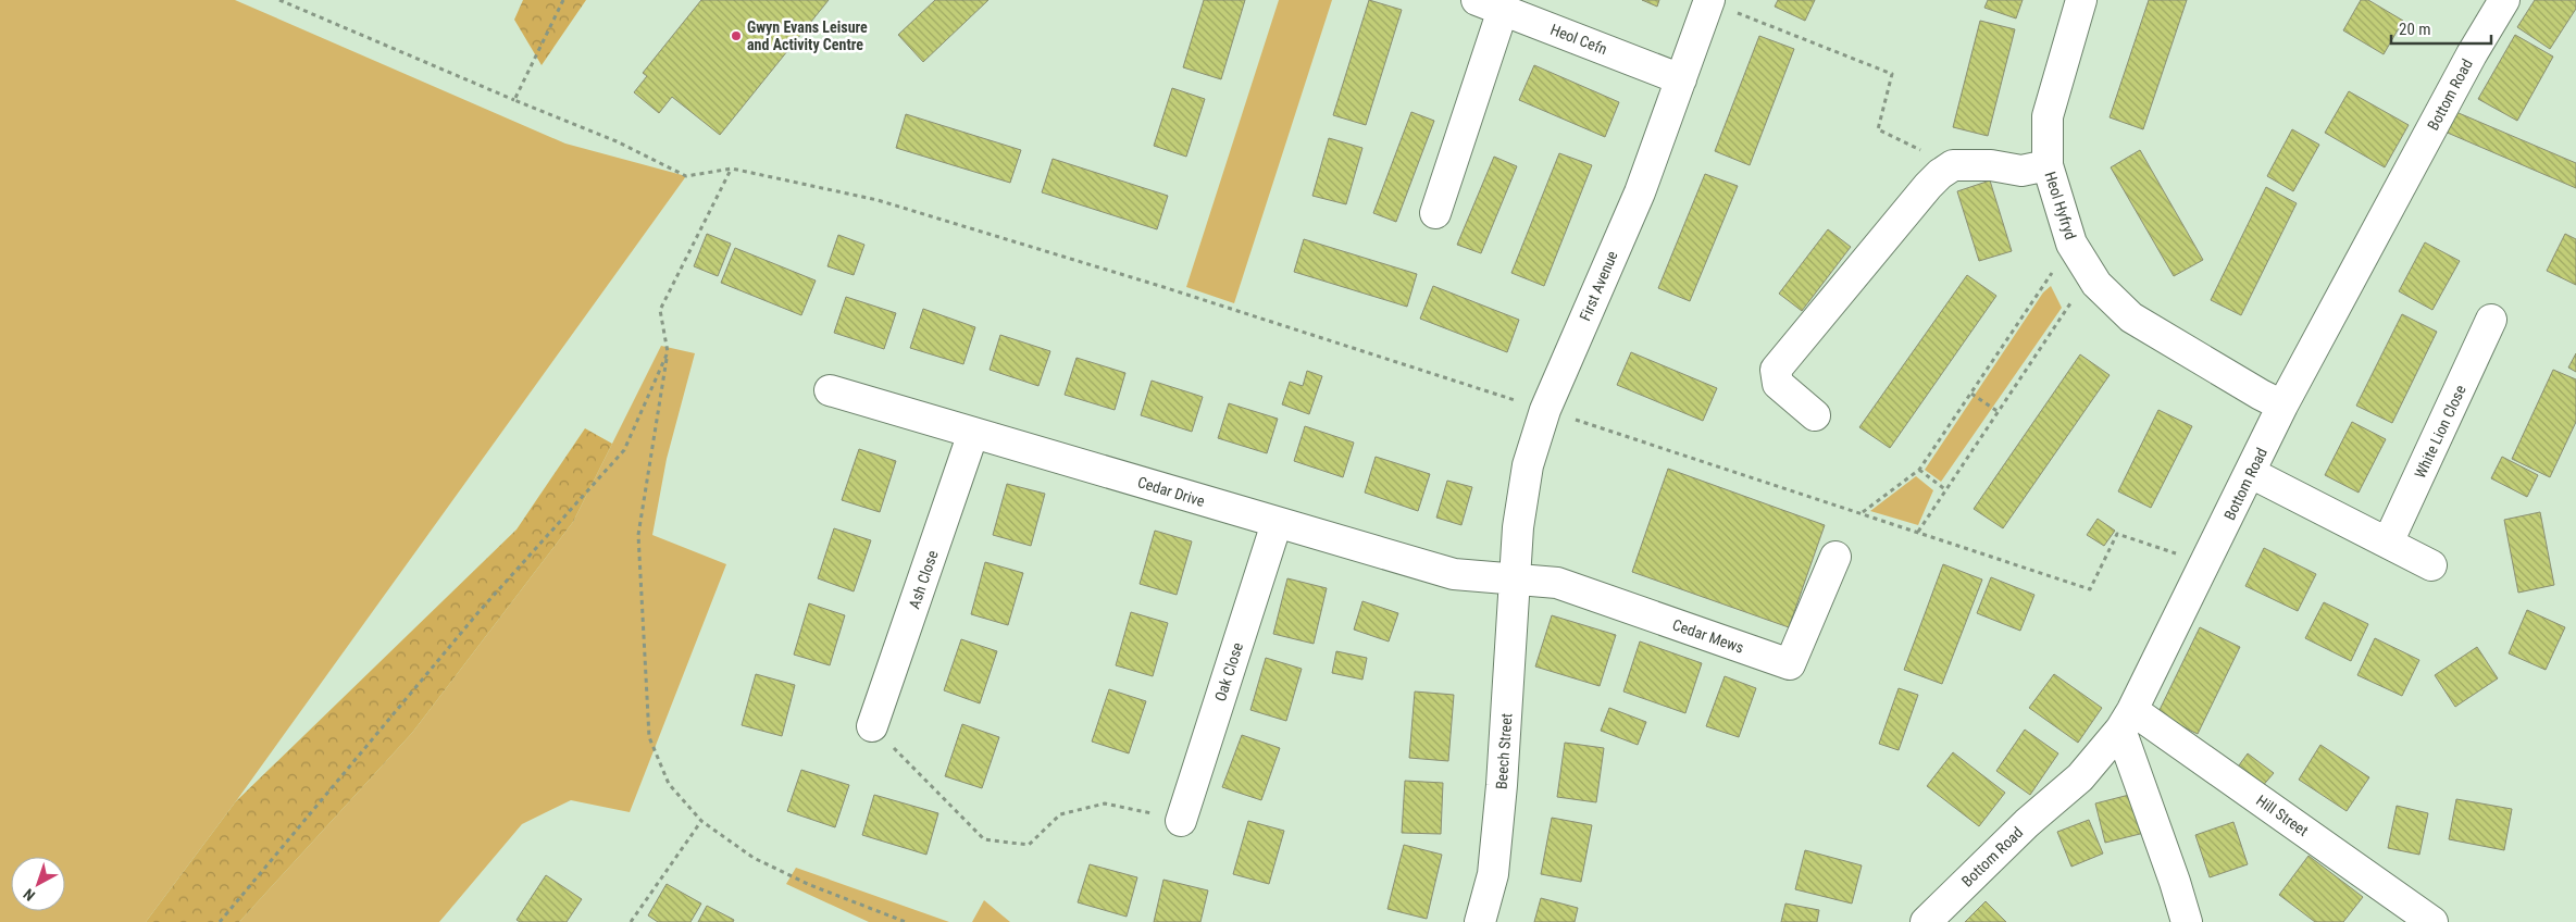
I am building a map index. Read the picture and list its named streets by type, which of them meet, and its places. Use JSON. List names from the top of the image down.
{
  "streets": {
    "street": [
      "Heol Cefn",
      "Bottom Road",
      "Heol Hyfryd",
      "First Avenue",
      "White Lion Close",
      "Cedar Drive",
      "Ash Close",
      "Cedar Mews",
      "Oak Close",
      "Beech Street",
      "Hill Street"
    ]
  },
  "crossings": [
    ["Heol Cefn", "First Avenue"],
    ["Bottom Road", "Heol Hyfryd"],
    ["Bottom Road", "Hill Street"],
    ["First Avenue", "Cedar Drive"],
    ["First Avenue", "Cedar Mews"],
    ["First Avenue", "Beech Street"],
    ["Cedar Drive", "Ash Close"],
    ["Cedar Drive", "Cedar Mews"],
    ["Cedar Drive", "Oak Close"],
    ["Cedar Drive", "Beech Street"],
    ["Cedar Mews", "Beech Street"]
  ],
  "places": ["Gwyn Evans Leisure and Activity Centre"],
  "scale_bar": "20 m",
  "north": "bottom left"
}
